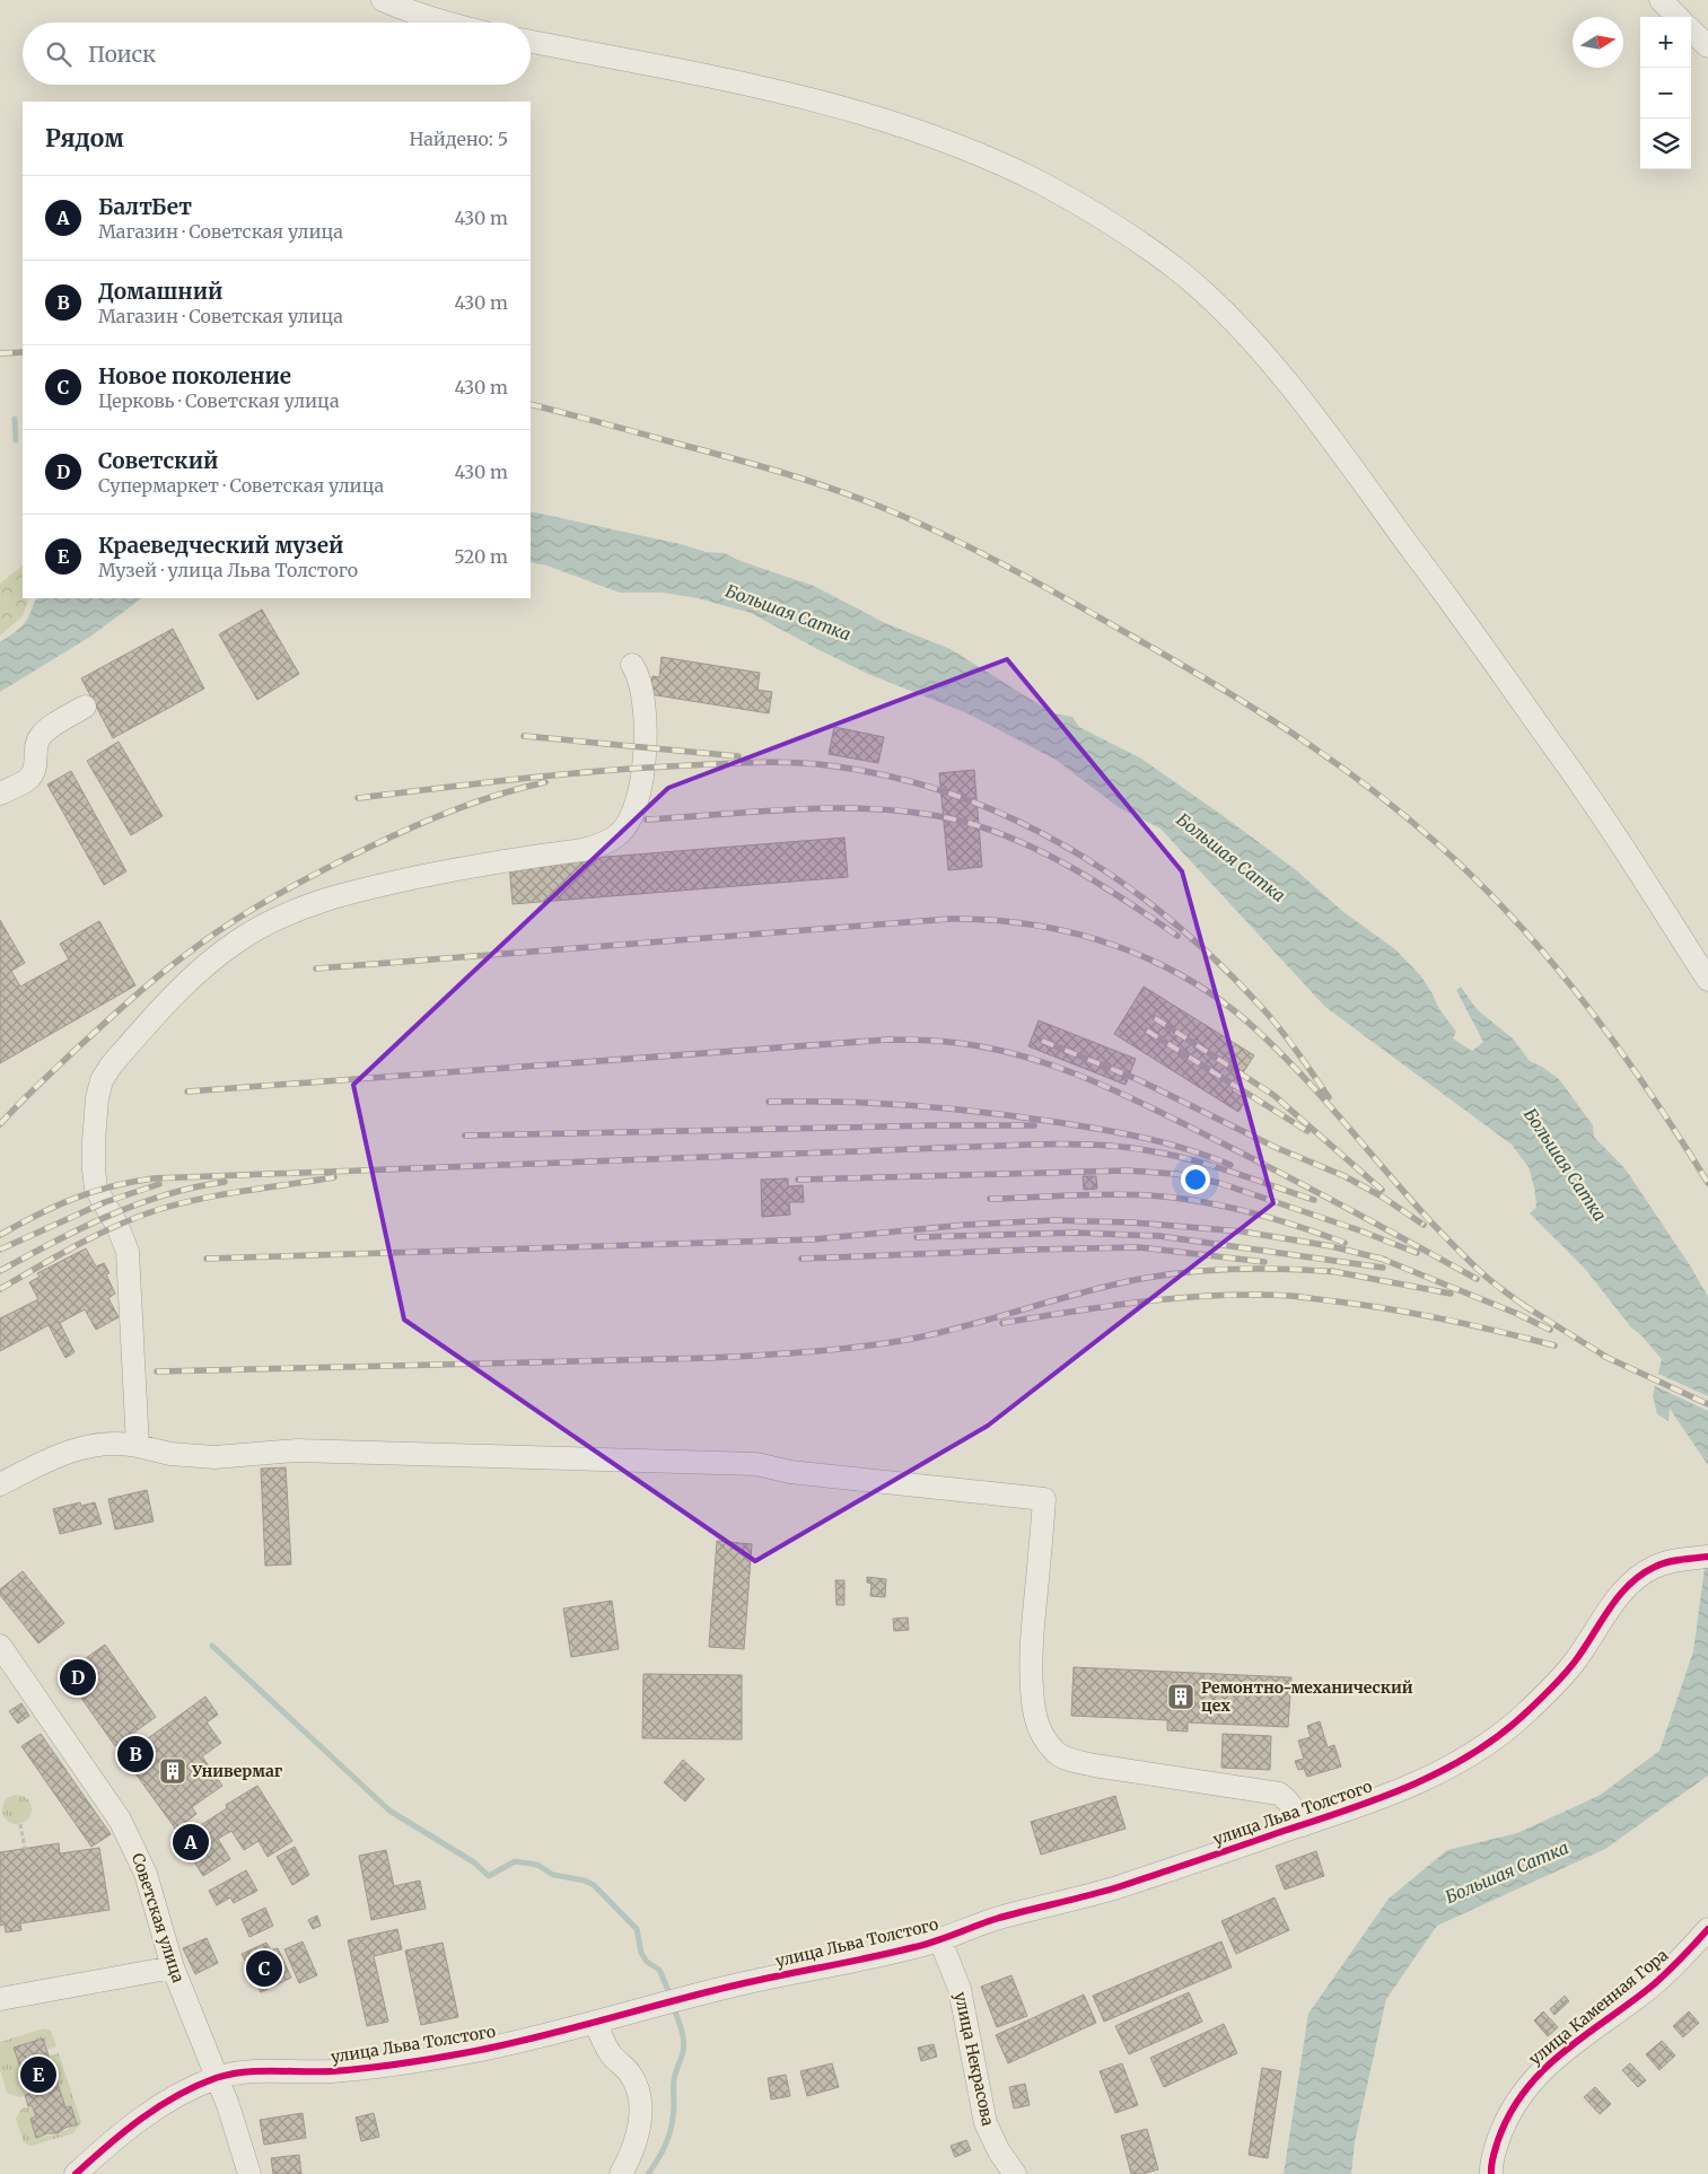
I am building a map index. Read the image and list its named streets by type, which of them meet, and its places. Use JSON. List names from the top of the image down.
{
  "streets": {
    "street": [
      "улица Льва Толстого",
      "Советская улица",
      "улица Каменная Гора",
      "улица Некрасова"
    ]
  },
  "crossings": [
    ["улица Льва Толстого", "Советская улица"],
    ["улица Льва Толстого", "улица Некрасова"]
  ],
  "water": ["Большая Сатка"],
  "places": {
    "building": ["Ремонтно-механический цех", "Универмаг"]
  },
  "north": "right",
  "page": {
    "map_buttons": ["+", "−"],
    "search": "Поиск",
    "heading": ["Рядом", "Найдено: 5"],
    "list": [
      {
        "mark": "A",
        "name": "БалтБет",
        "note": "Магазин · Советская улица",
        "value": "430 m"
      },
      {
        "mark": "B",
        "name": "Домашний",
        "note": "Магазин · Советская улица",
        "value": "430 m"
      },
      {
        "mark": "C",
        "name": "Новое поколение",
        "note": "Церковь · Советская улица",
        "value": "430 m"
      },
      {
        "mark": "D",
        "name": "Советский",
        "note": "Супермаркет · Советская улица",
        "value": "430 m"
      },
      {
        "mark": "E",
        "name": "Краеведческий музей",
        "note": "Музей · улица Льва Толстого",
        "value": "520 m"
      }
    ],
    "pins": [
      "D",
      "B",
      "A",
      "C",
      "E"
    ]
  }
}
